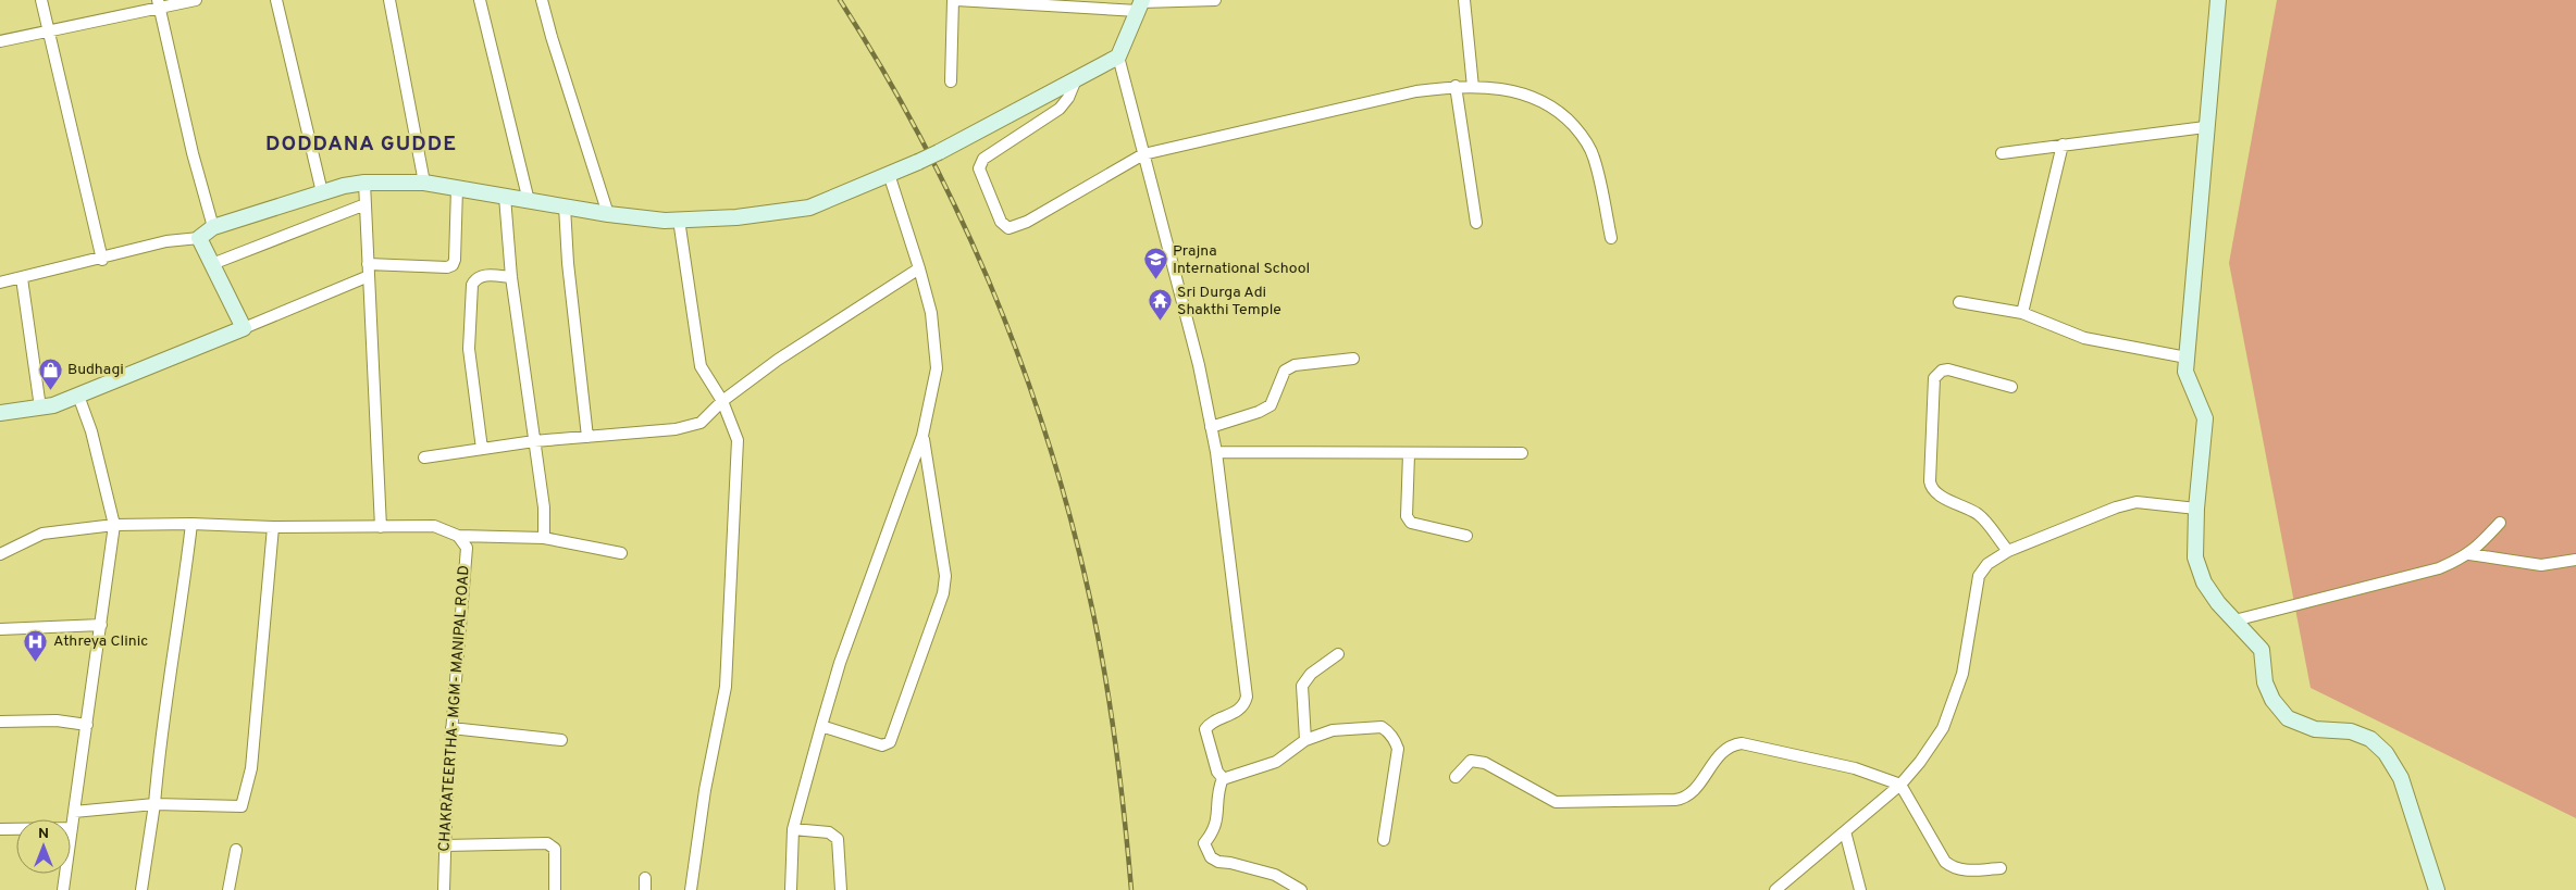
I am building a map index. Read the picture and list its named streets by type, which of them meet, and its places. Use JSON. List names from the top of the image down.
{
  "streets": {
    "street": ["CHAKRATEERTHA- MGM- MANIPAL ROAD"]
  },
  "districts": ["DODDANA GUDDE"],
  "places": {
    "school or university": ["Prajna International School"],
    "temple": ["Sri Durga Adi Shakthi Temple"],
    "shop": ["Budhagi"],
    "hospital": ["Athreya Clinic"]
  },
  "north": "top"
}
